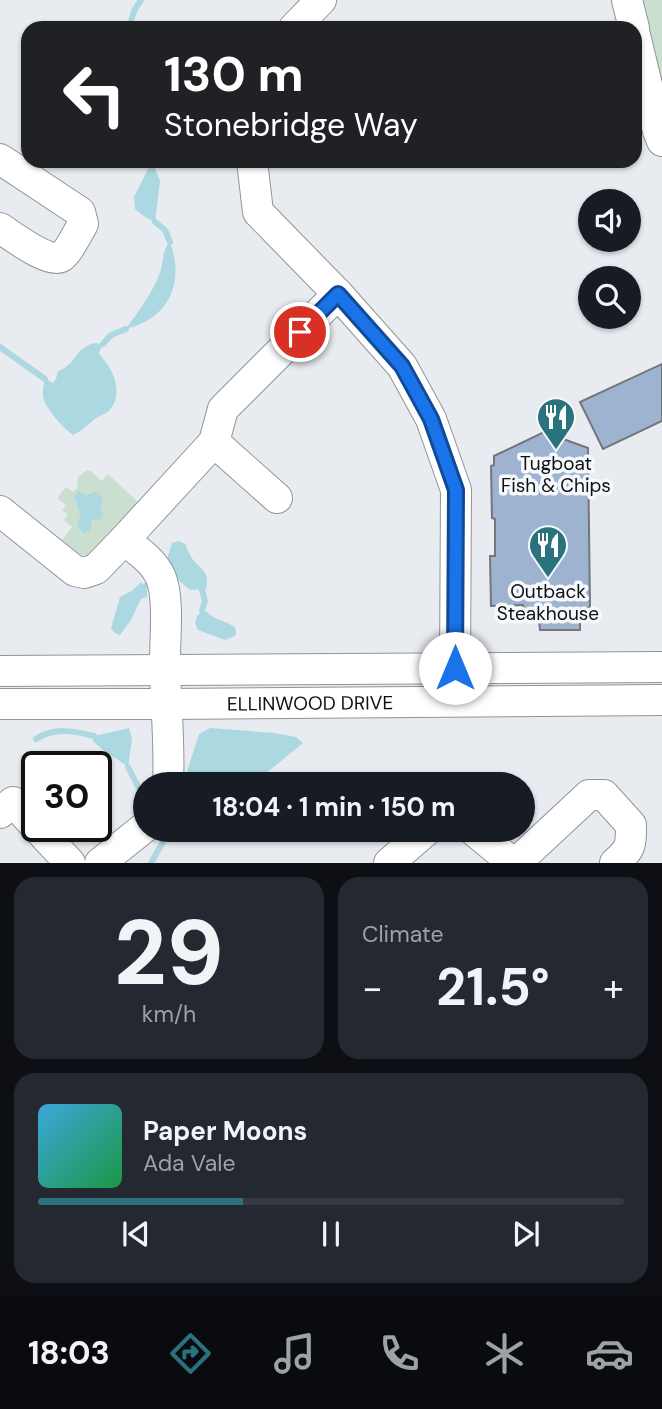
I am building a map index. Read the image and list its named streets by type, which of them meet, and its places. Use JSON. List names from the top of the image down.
{
  "streets": {
    "street": ["ELLINWOOD DRIVE"]
  },
  "places": {
    "restaurant": ["Tugboat Fish & Chips", "Outback Steakhouse"]
  },
  "page": {
    "turn": ["130 m", "Stonebridge Way"],
    "limit": "30",
    "trip": "18:04 · 1 min · 150 m",
    "tile": [
      ["29", "km/h"],
      "Climate"
    ],
    "heat": ["−", "21.5°", "+"],
    "song": ["Paper Moons", "Ada Vale"],
    "tabs": "18:03"
  }
}
